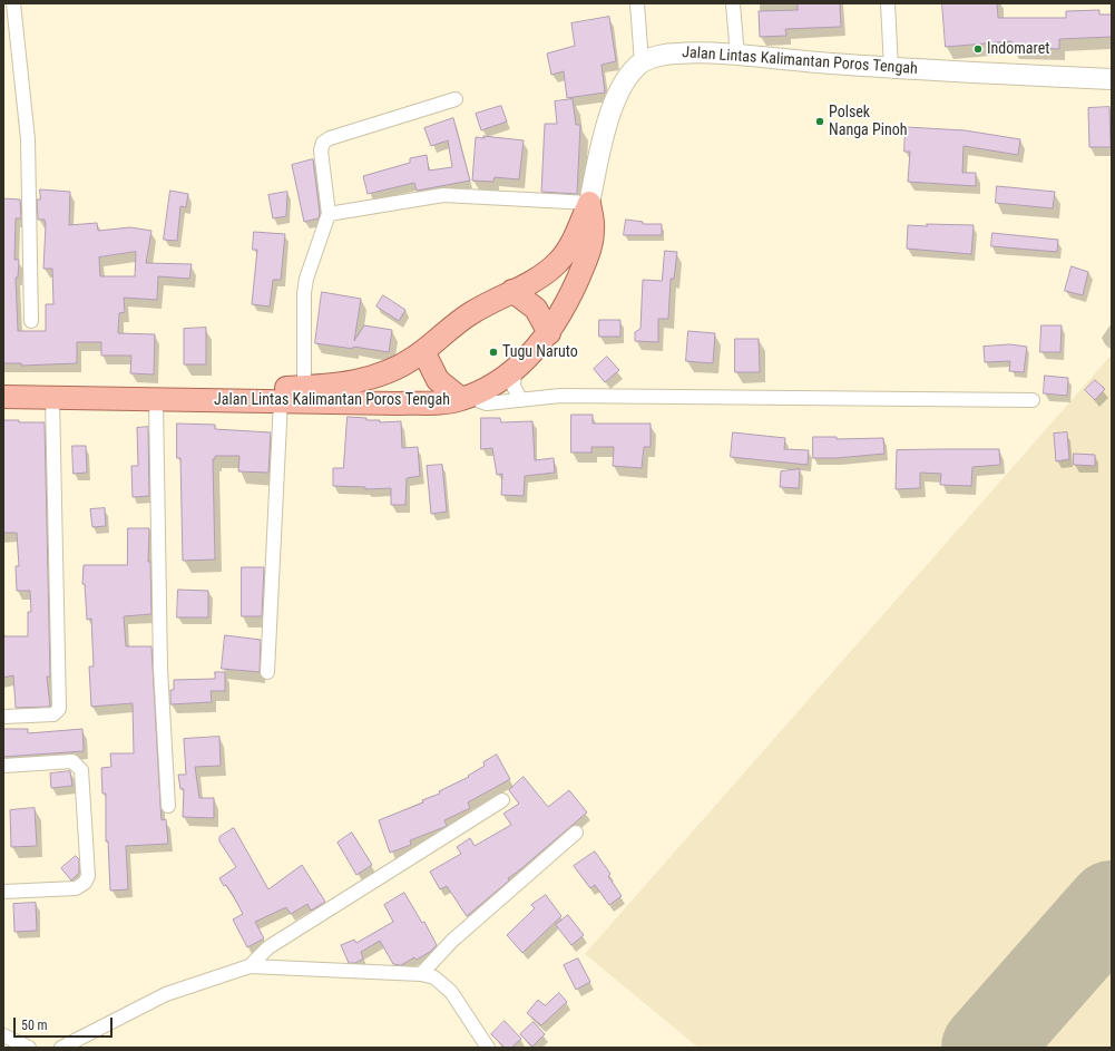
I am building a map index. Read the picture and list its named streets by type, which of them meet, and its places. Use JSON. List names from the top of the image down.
{
  "streets": {
    "main road": ["Jalan Lintas Kalimantan Poros Tengah"]
  },
  "places": ["Indomaret", "Polsek Nanga Pinoh", "Tugu Naruto"],
  "scale_bar": "50 m"
}
